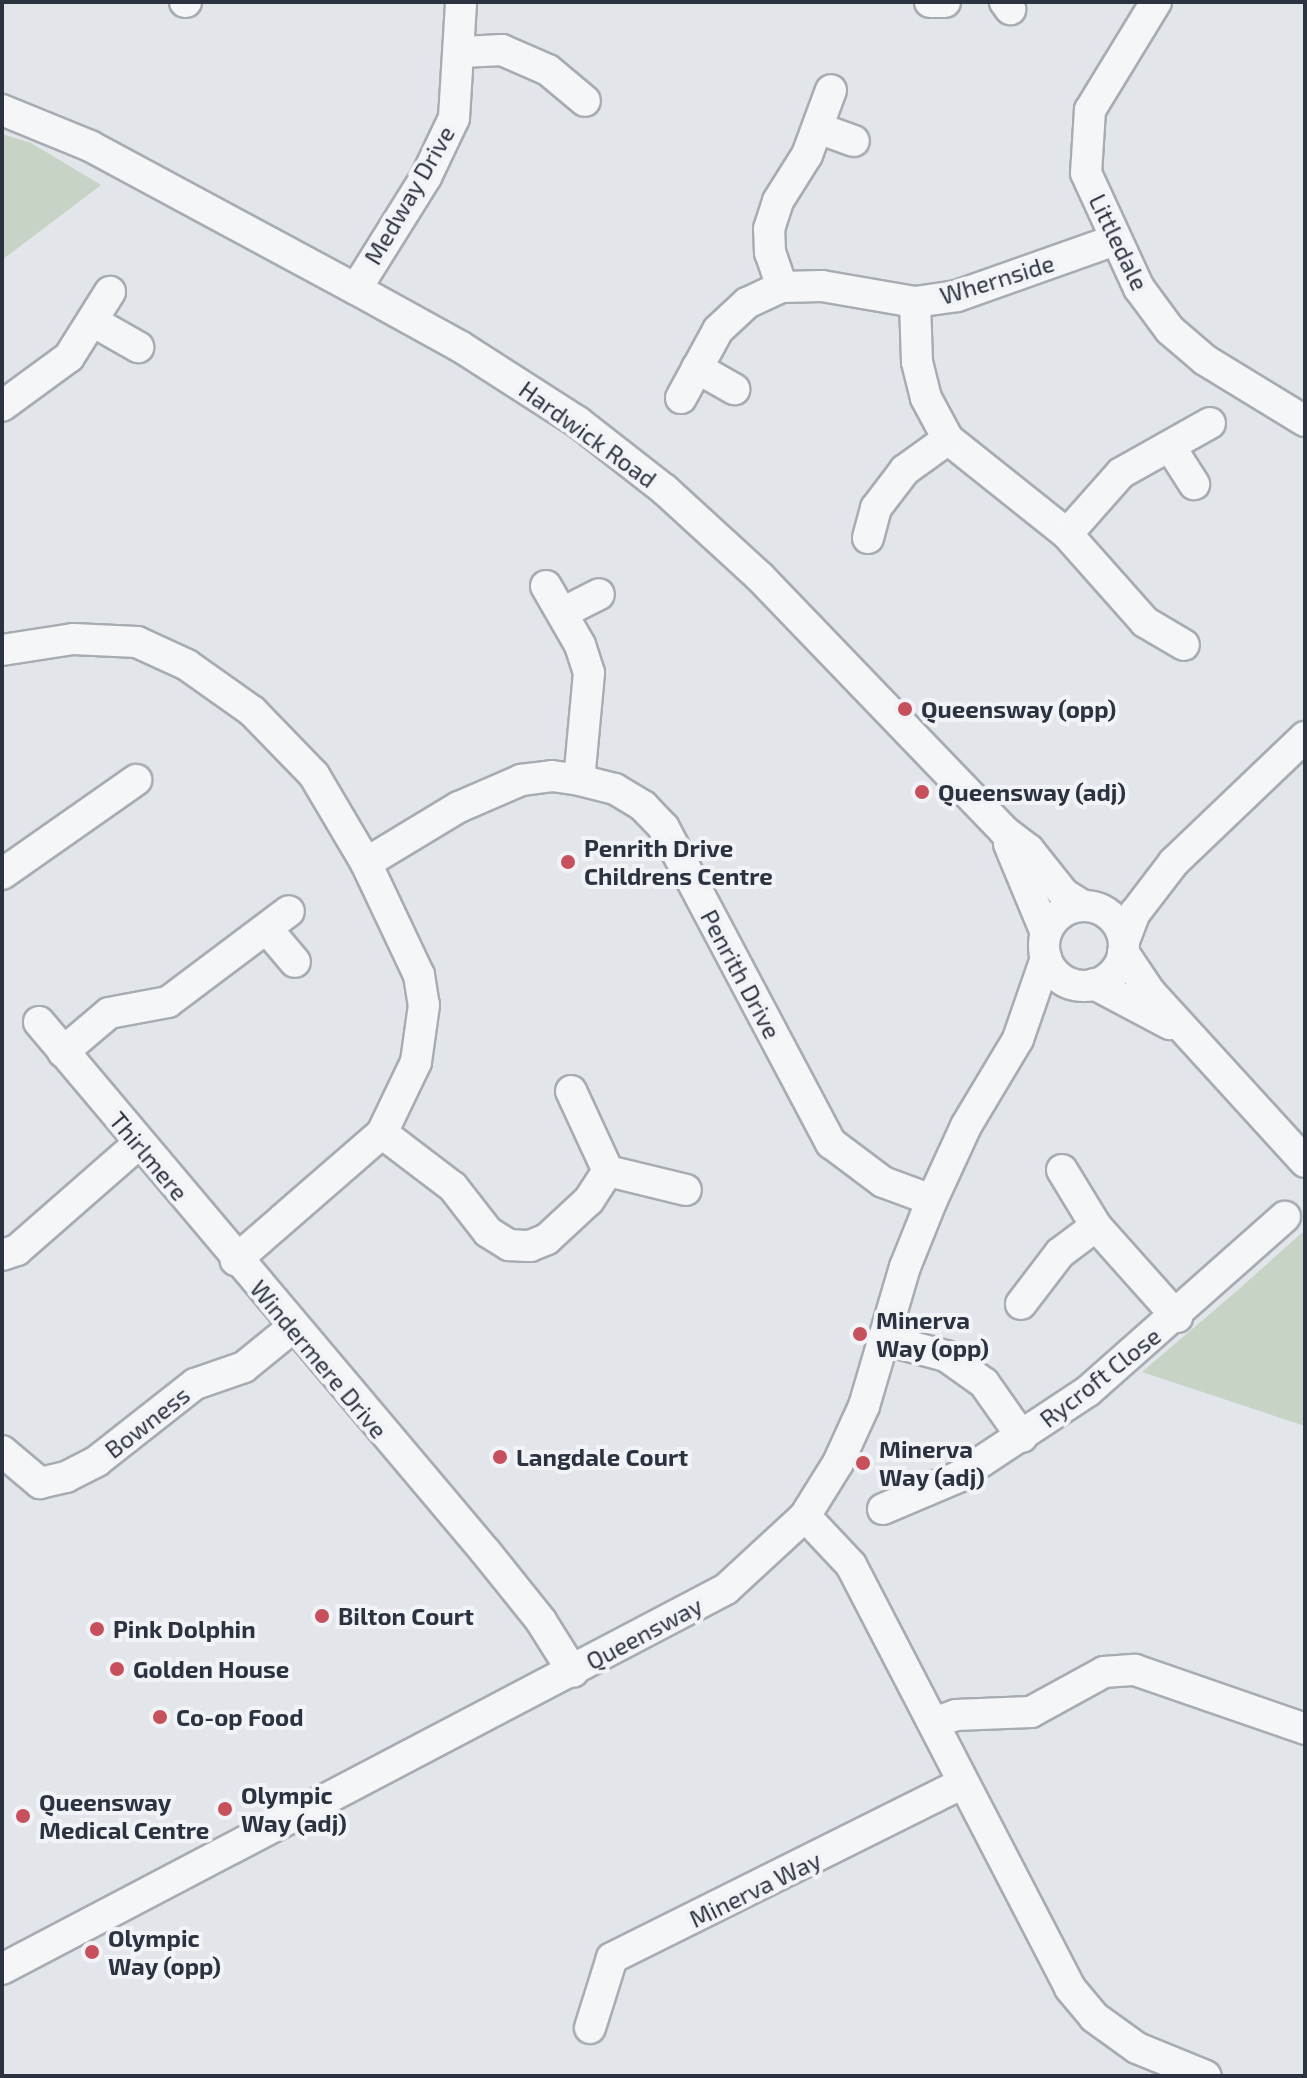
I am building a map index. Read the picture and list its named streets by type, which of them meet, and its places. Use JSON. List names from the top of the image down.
{
  "streets": {
    "street": [
      "Medway Drive",
      "Littledale",
      "Whernside",
      "Hardwick Road",
      "Penrith Drive",
      "Thirlmere",
      "Windermere Drive",
      "Rycroft Close",
      "Bowness",
      "Queensway",
      "Minerva Way"
    ]
  },
  "crossings": [
    ["Medway Drive", "Hardwick Road"],
    ["Littledale", "Whernside"],
    ["Hardwick Road", "Queensway"],
    ["Penrith Drive", "Windermere Drive"],
    ["Penrith Drive", "Queensway"],
    ["Thirlmere", "Windermere Drive"],
    ["Windermere Drive", "Bowness"],
    ["Windermere Drive", "Queensway"],
    ["Rycroft Close", "Queensway"]
  ],
  "places": [
    "Queensway (opp)",
    "Queensway (adj)",
    "Penrith Drive Childrens Centre",
    "Minerva Way (opp)",
    "Langdale Court",
    "Minerva Way (adj)",
    "Bilton Court",
    "Pink Dolphin",
    "Golden House",
    "Co-op Food",
    "Olympic Way (adj)",
    "Queensway Medical Centre",
    "Olympic Way (opp)"
  ]
}
